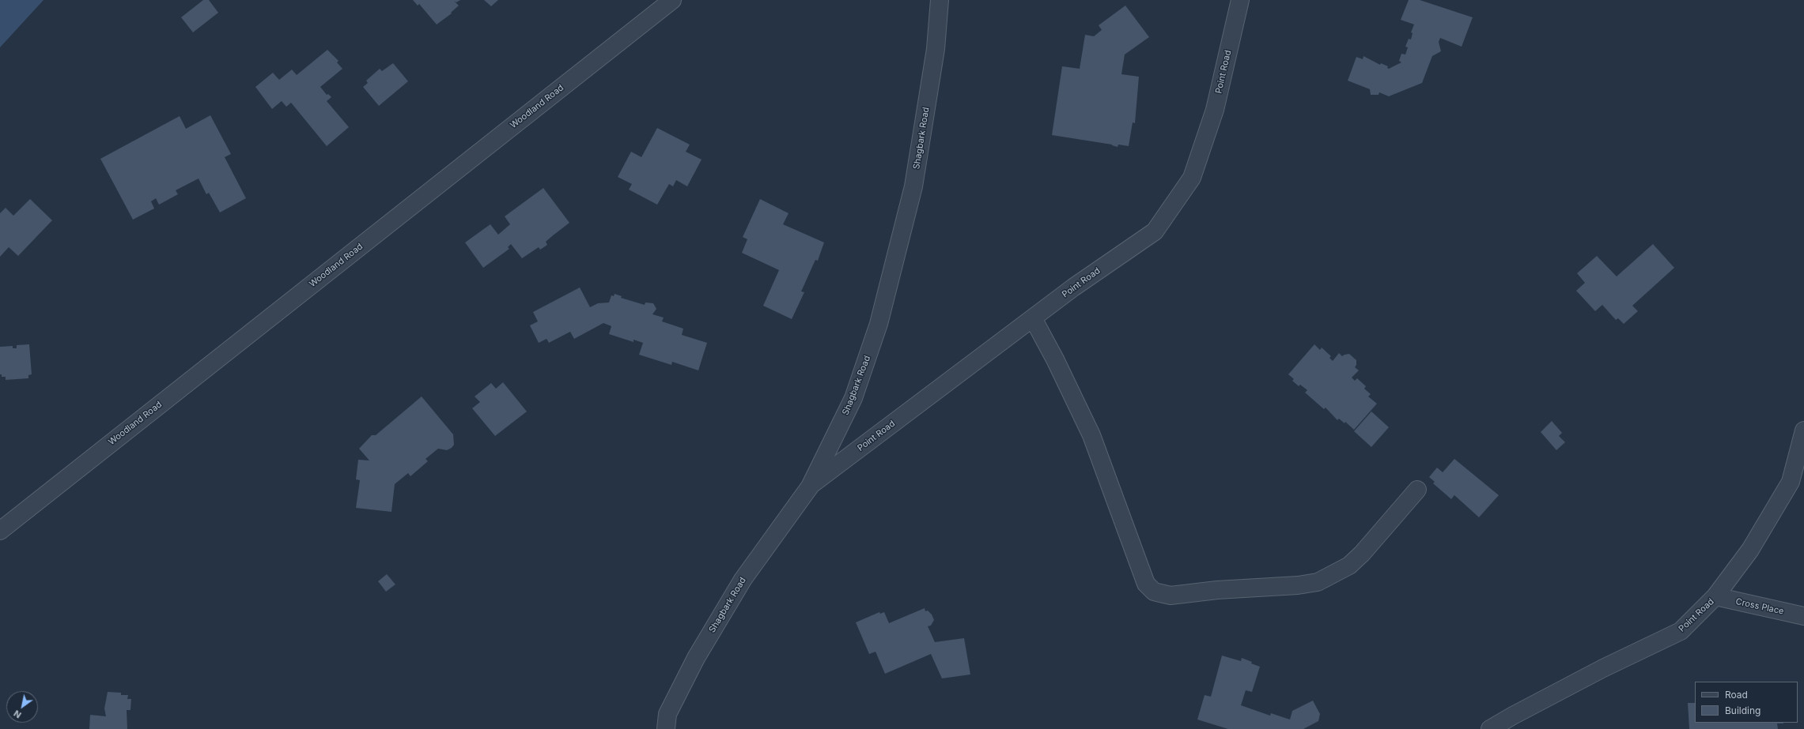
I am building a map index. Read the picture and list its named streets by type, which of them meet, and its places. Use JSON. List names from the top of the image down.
{
  "streets": {
    "street": [
      "Point Road",
      "Woodland Road",
      "Shagbark Road",
      "Cross Place"
    ]
  },
  "crossings": [
    ["Point Road", "Shagbark Road"],
    ["Point Road", "Cross Place"]
  ],
  "legend": ["Road", "Building"],
  "north": "bottom left"
}
